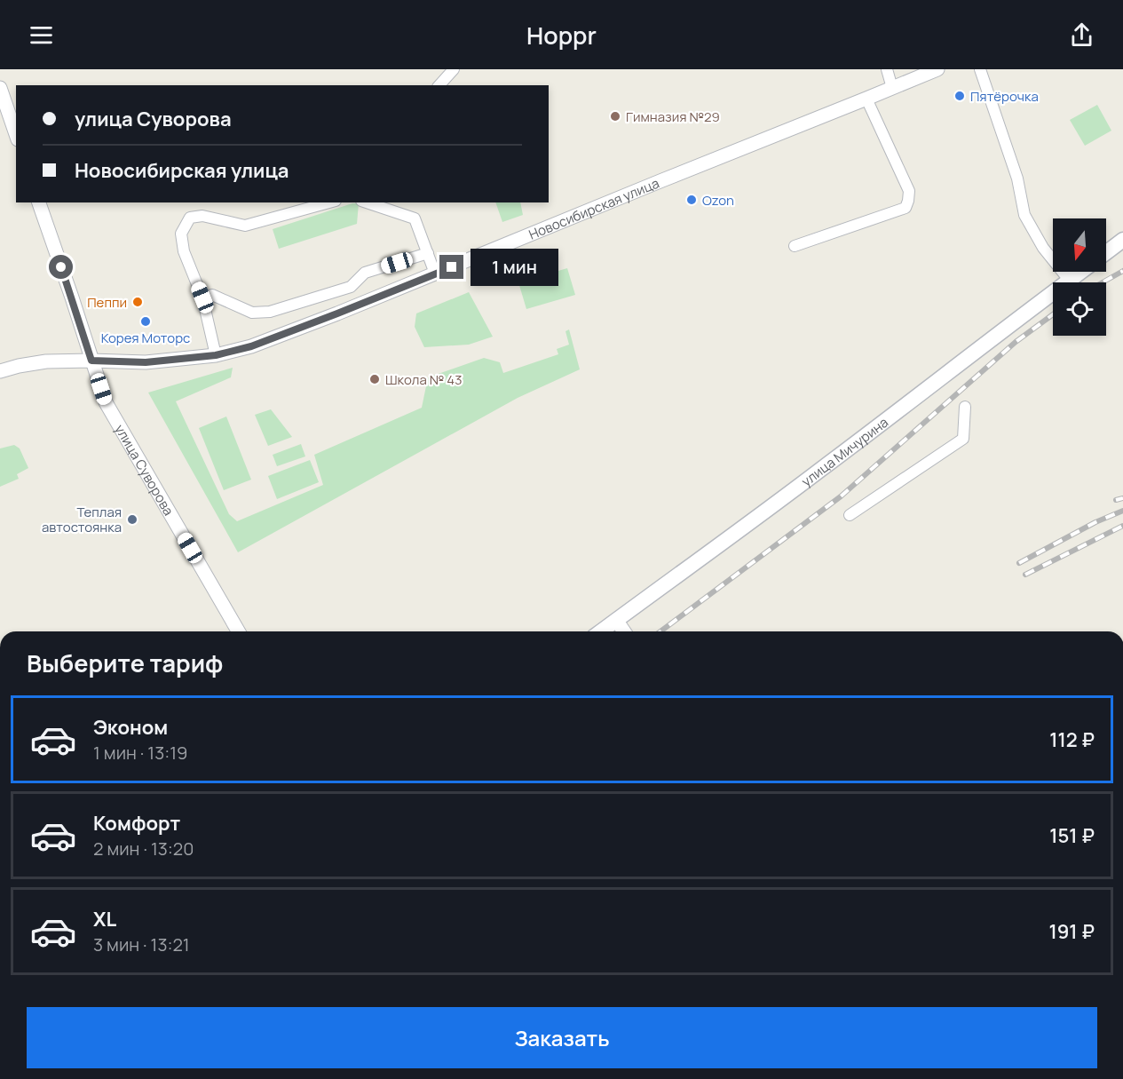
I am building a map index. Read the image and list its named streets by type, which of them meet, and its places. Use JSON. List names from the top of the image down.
{
  "streets": {
    "main road": ["улица Мичурина"],
    "street": ["Новосибирская улица", "улица Суворова"]
  },
  "crossings": [
    ["Новосибирская улица", "улица Суворова"]
  ],
  "places": [
    "Пятёрочка",
    "Гимназия №29",
    "Ozon",
    "Пеппи",
    "Корея Моторс",
    "Школа № 43",
    "Теплая автостоянка"
  ],
  "north": "bottom",
  "page": {
    "header": "Hoppr",
    "banner": ["улица Суворова", "Новосибирская улица"],
    "bubble": "1 мин",
    "heading": "Выберите тариф",
    "list": [
      {
        "name": "Эконом",
        "note": "1 мин · 13:19",
        "value": "112 ₽"
      },
      {
        "name": "Комфорт",
        "note": "2 мин · 13:20",
        "value": "151 ₽"
      },
      {
        "name": "XL",
        "note": "3 мин · 13:21",
        "value": "191 ₽"
      }
    ],
    "buttons": "Заказать"
  }
}
